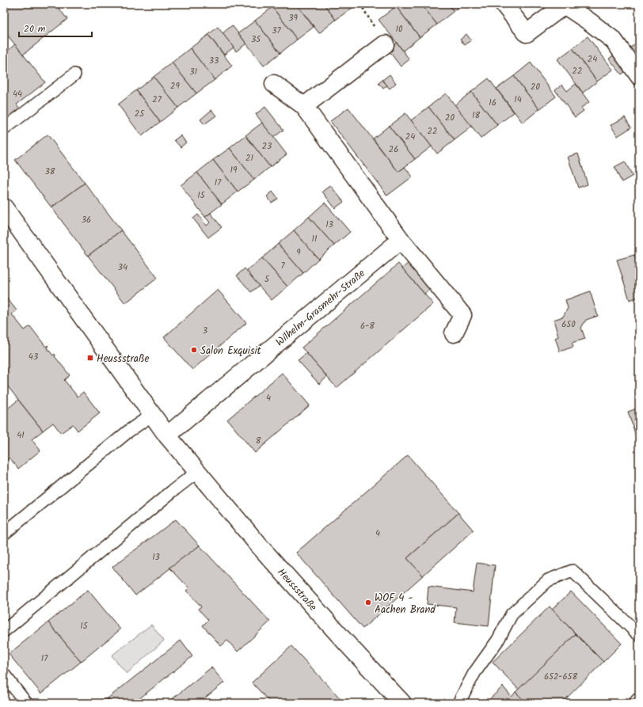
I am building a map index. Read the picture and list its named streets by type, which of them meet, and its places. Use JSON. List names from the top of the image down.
{
  "streets": {
    "street": ["Wilhelm-Grasmehr-Straße", "Heussstraße"]
  },
  "crossings": [
    ["Wilhelm-Grasmehr-Straße", "Heussstraße"]
  ],
  "places": {
    "other": ["Salon Exquisit", "WOF 4 - Aachen Brand"],
    "transit": ["Heussstraße"]
  },
  "house_numbers": [
    "39",
    "10",
    "37",
    "35",
    "24",
    "33",
    "22",
    "31",
    "29",
    "20",
    "44",
    "27",
    "14",
    "16",
    "25",
    "18",
    "20",
    "22",
    "24",
    "23",
    "26",
    "21",
    "19",
    "38",
    "17",
    "15",
    "36",
    "13",
    "11",
    "9",
    "7",
    "34",
    "5",
    "650",
    "6-8",
    "3",
    "43",
    "4",
    "41",
    "8",
    "4",
    "13",
    "15",
    "17",
    "652-658"
  ],
  "scale_bar": "20 m"
}
